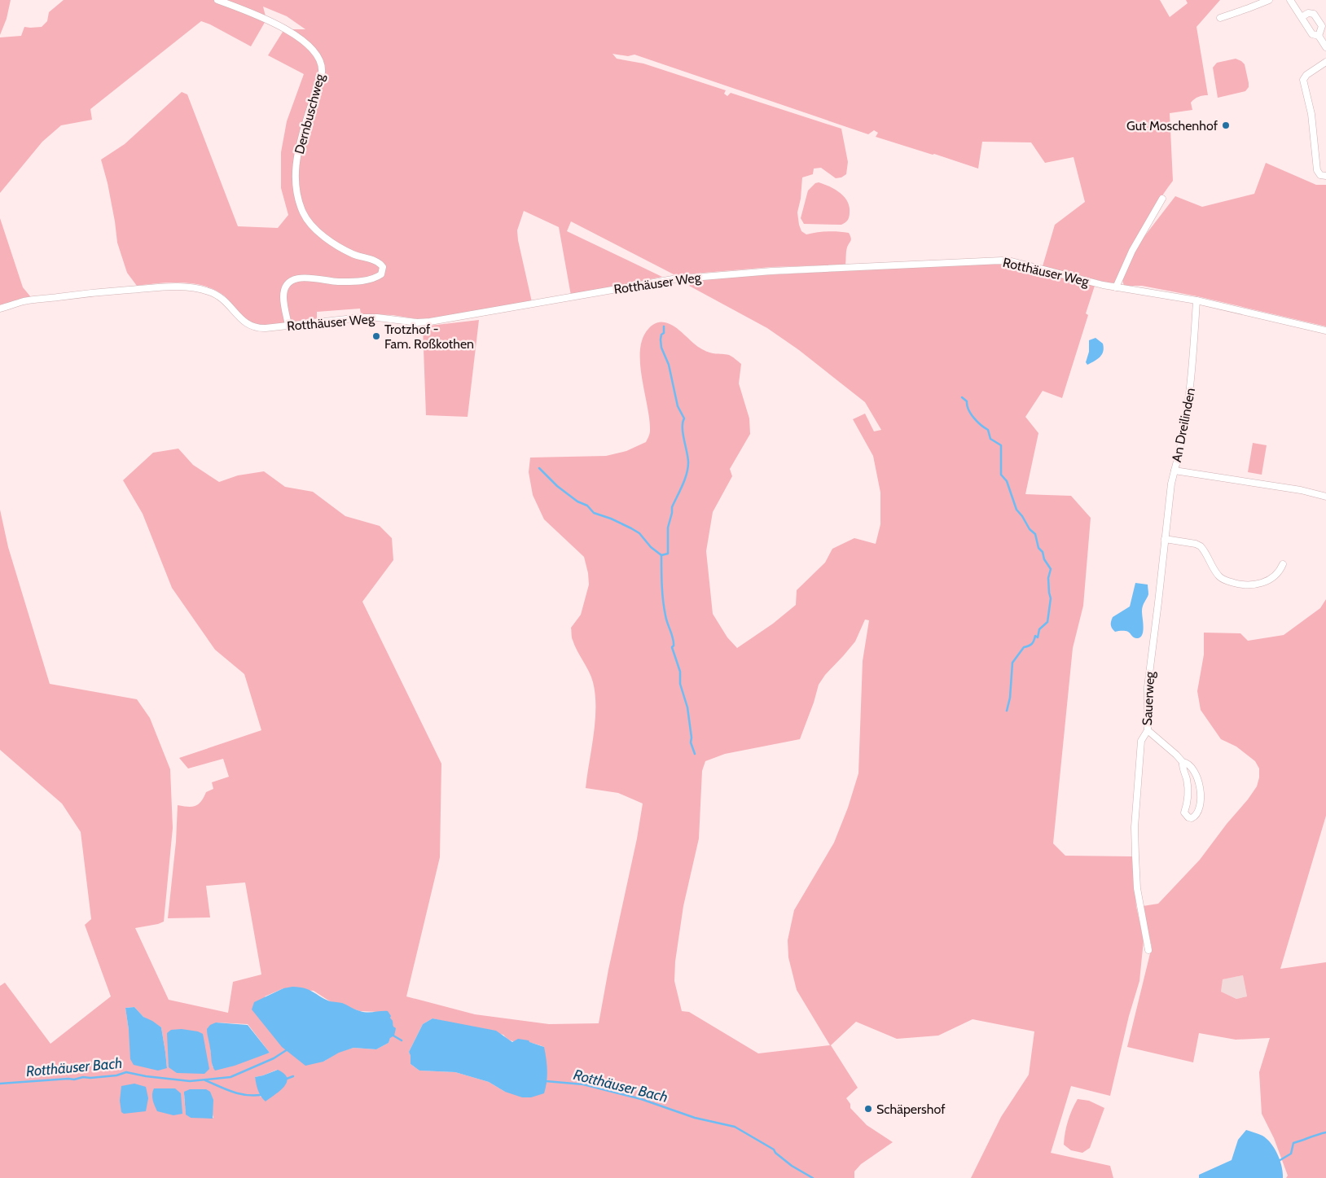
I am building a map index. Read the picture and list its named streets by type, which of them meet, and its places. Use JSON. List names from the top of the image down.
{
  "streets": {
    "street": [
      "Dernbuschweg",
      "Rotthäuser Weg",
      "An Dreilinden",
      "Sauerweg"
    ]
  },
  "crossings": [
    ["Dernbuschweg", "Rotthäuser Weg"],
    ["Rotthäuser Weg", "An Dreilinden"],
    ["An Dreilinden", "Sauerweg"]
  ],
  "water": ["Rotthäuser Bach"],
  "places": ["Gut Moschenhof", "Trotzhof - Fam. Roßkothen", "Schäpershof"]
}
